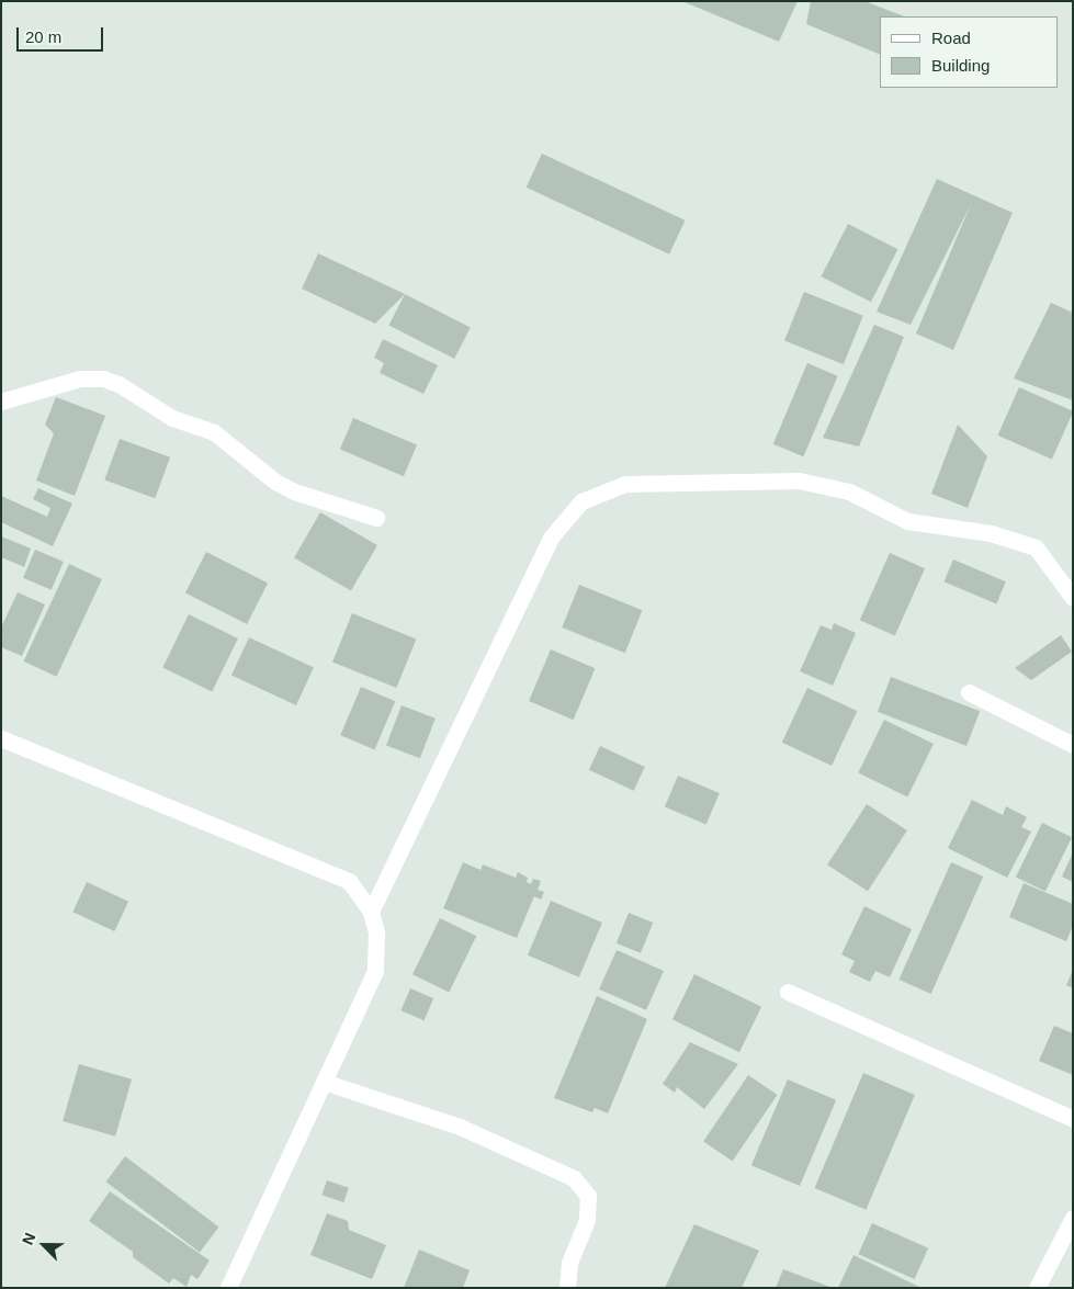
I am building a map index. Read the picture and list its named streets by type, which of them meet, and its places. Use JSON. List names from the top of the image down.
{
  "legend": ["Road", "Building"],
  "scale_bar": "20 m",
  "north": "top left"
}
